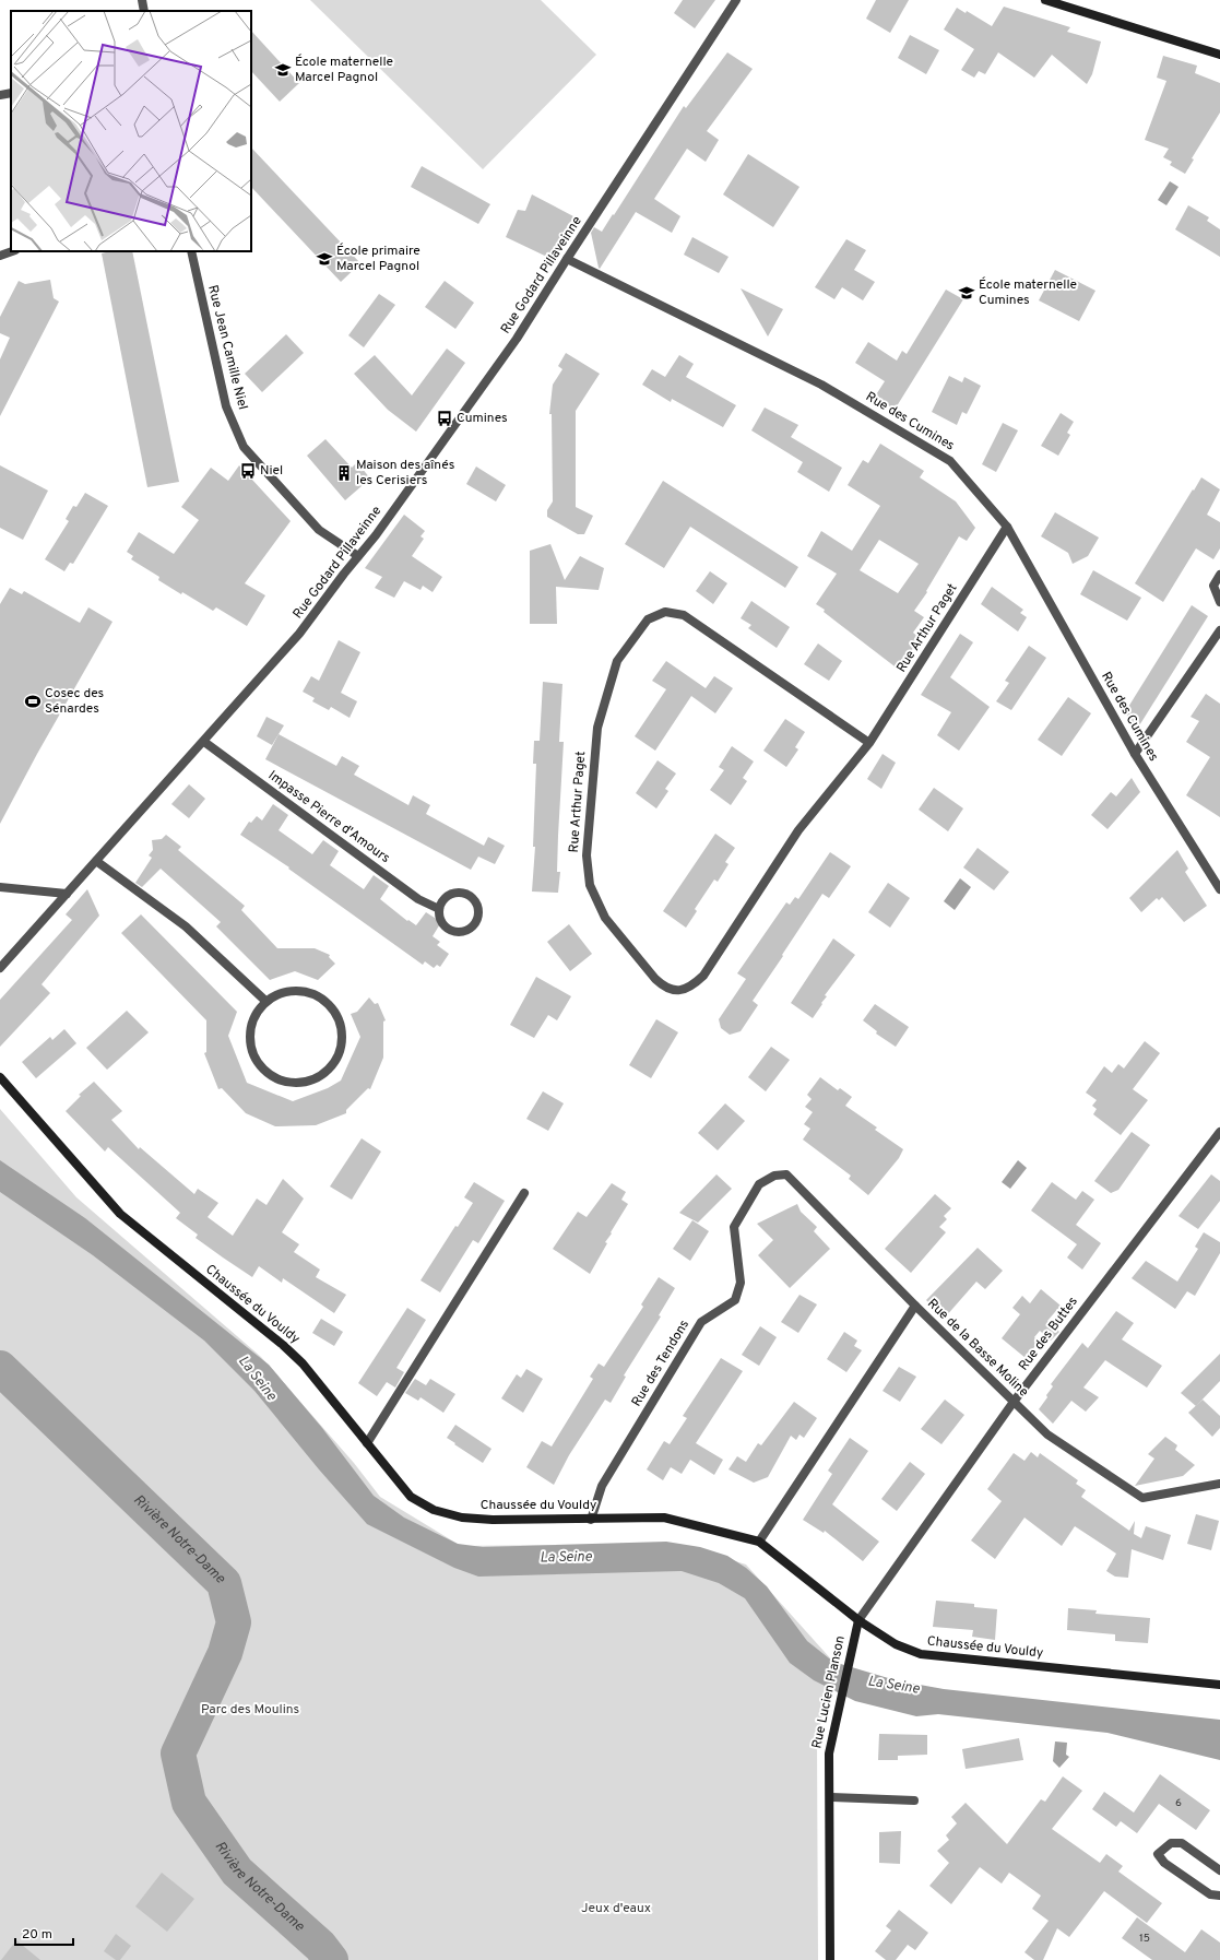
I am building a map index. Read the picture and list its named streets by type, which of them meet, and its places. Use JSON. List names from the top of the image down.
{
  "streets": {
    "street": [
      "Rue Godard Pillaveinne",
      "Rue Jean Camille Niel",
      "Rue des Cumines",
      "Rue Arthur Paget",
      "Impasse Pierre d'Amours",
      "Chaussée du Vouldy",
      "Rue des Buttes",
      "Rue de la Basse Moline",
      "Rue des Tendons",
      "Rue Lucien Planson"
    ]
  },
  "crossings": [
    ["Rue Godard Pillaveinne", "Rue Jean Camille Niel"],
    ["Rue Godard Pillaveinne", "Rue des Cumines"],
    ["Rue Godard Pillaveinne", "Impasse Pierre d'Amours"],
    ["Rue des Cumines", "Rue Arthur Paget"],
    ["Chaussée du Vouldy", "Rue des Buttes"],
    ["Chaussée du Vouldy", "Rue de la Basse Moline"],
    ["Chaussée du Vouldy", "Rue des Tendons"],
    ["Chaussée du Vouldy", "Rue Lucien Planson"],
    ["Rue des Buttes", "Rue de la Basse Moline"],
    ["Rue des Buttes", "Rue Lucien Planson"],
    ["Rue de la Basse Moline", "Rue des Tendons"]
  ],
  "water": ["La Seine", "Rivière Notre-Dame"],
  "parks": ["Parc des Moulins", "Jeux d'eaux"],
  "places": {
    "school or university": ["École maternelle Marcel Pagnol", "École primaire Marcel Pagnol", "École maternelle Cumines"],
    "bus stop": ["Cumines", "Niel"],
    "building": ["Maison des aînés les Cerisiers"],
    "sports": ["Cosec des Sénardes"]
  },
  "house_numbers": ["6", "15"],
  "scale_bar": "20 m"
}
